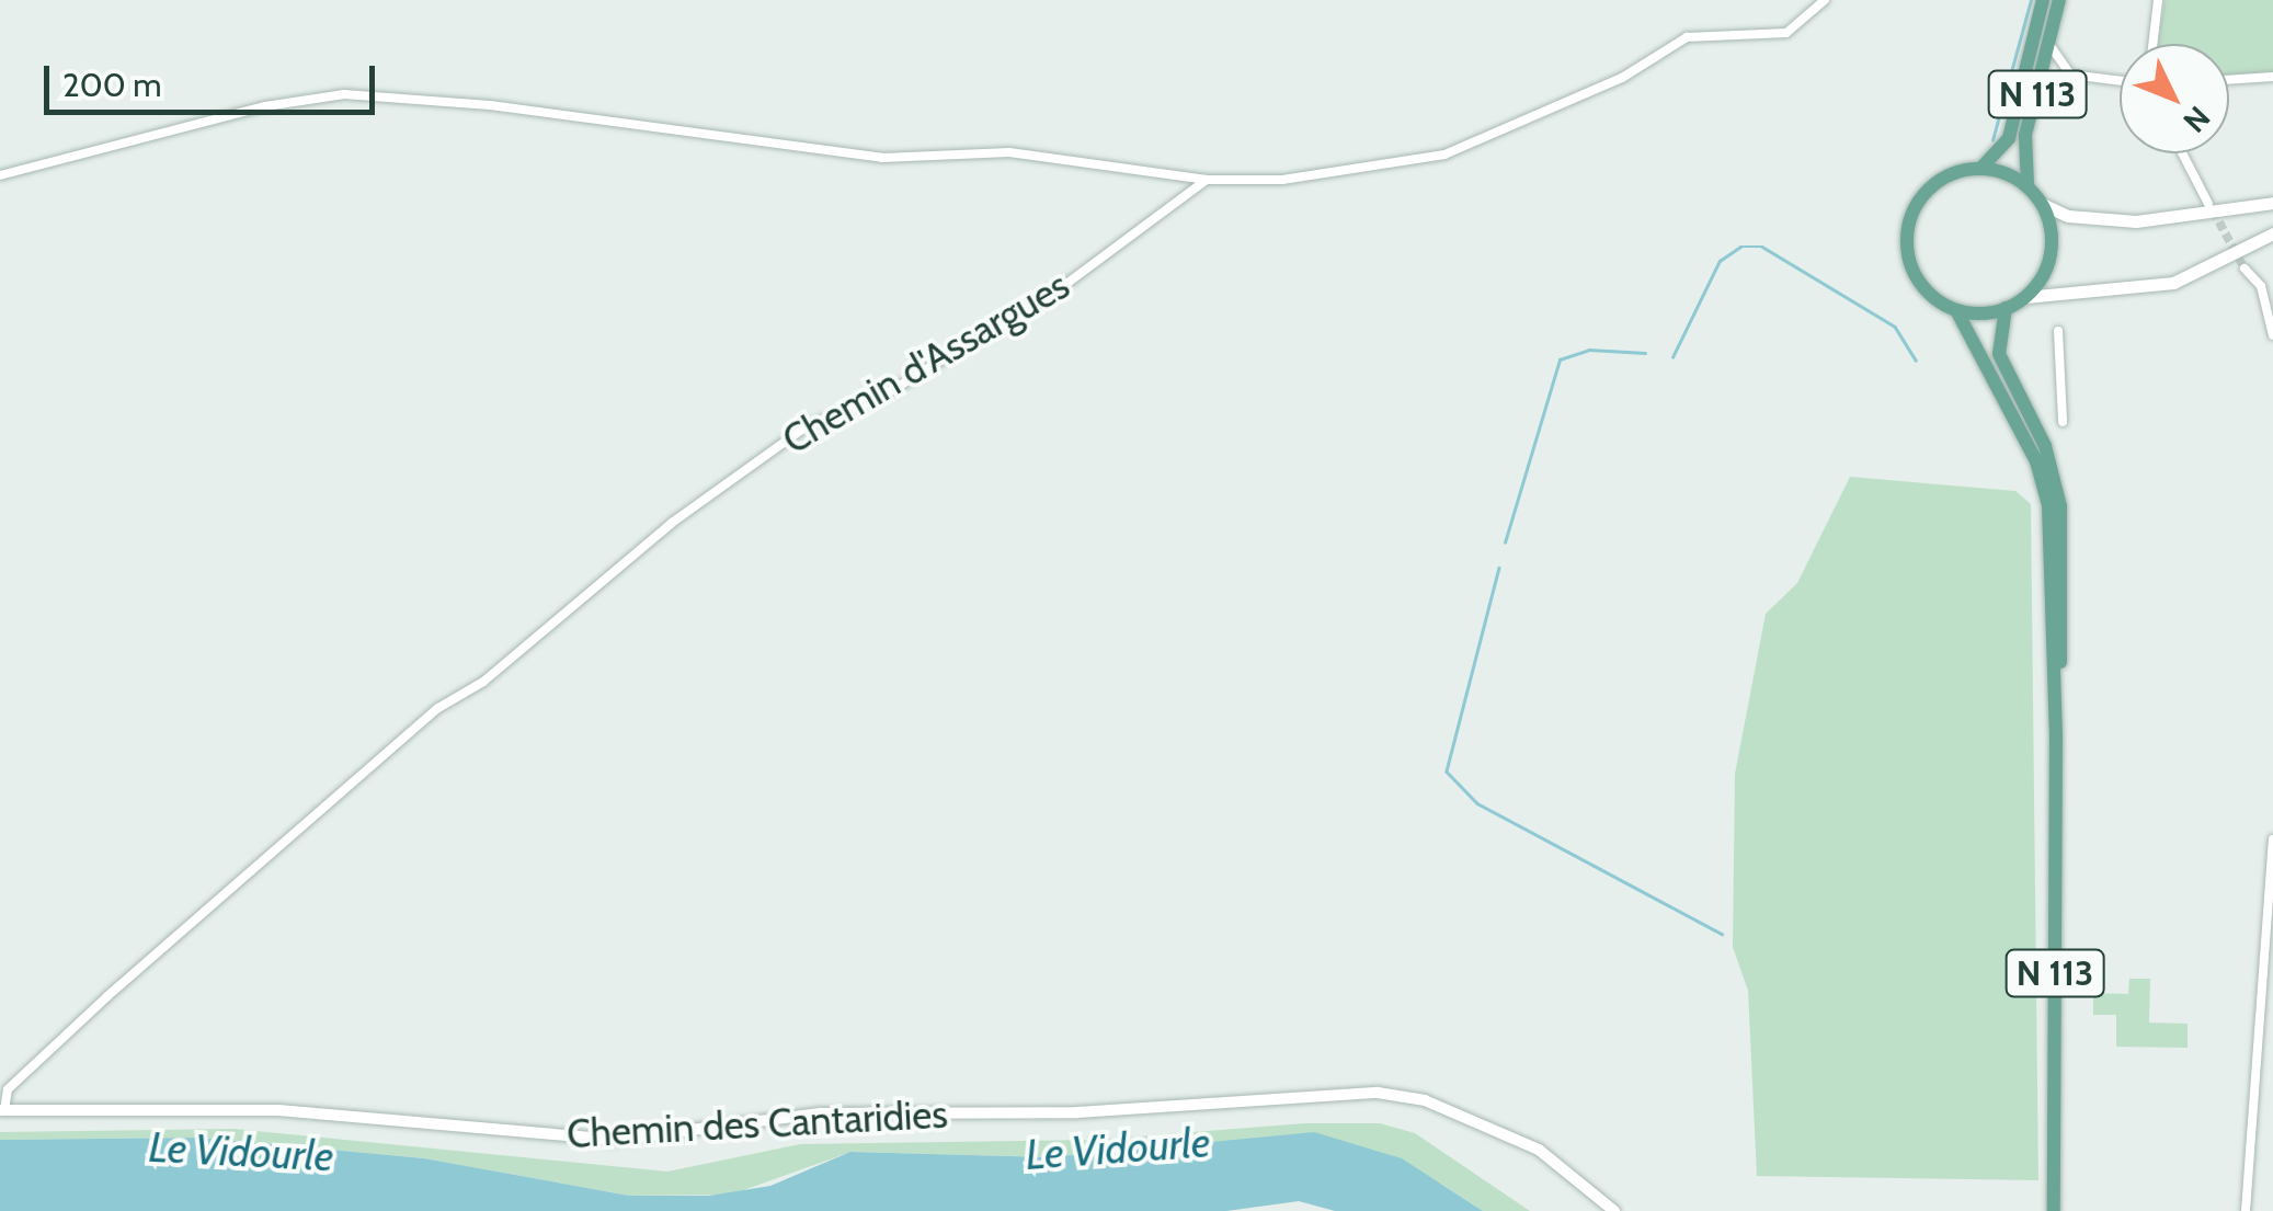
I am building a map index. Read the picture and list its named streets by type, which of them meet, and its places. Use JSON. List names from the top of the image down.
{
  "streets": {
    "main road": ["N 113"],
    "street": ["Chemin d'Assargues", "Chemin des Cantaridies"]
  },
  "crossings": [
    ["Chemin d'Assargues", "Chemin des Cantaridies"]
  ],
  "water": ["Le Vidourle"],
  "scale_bar": "200 m",
  "north": "bottom right"
}
